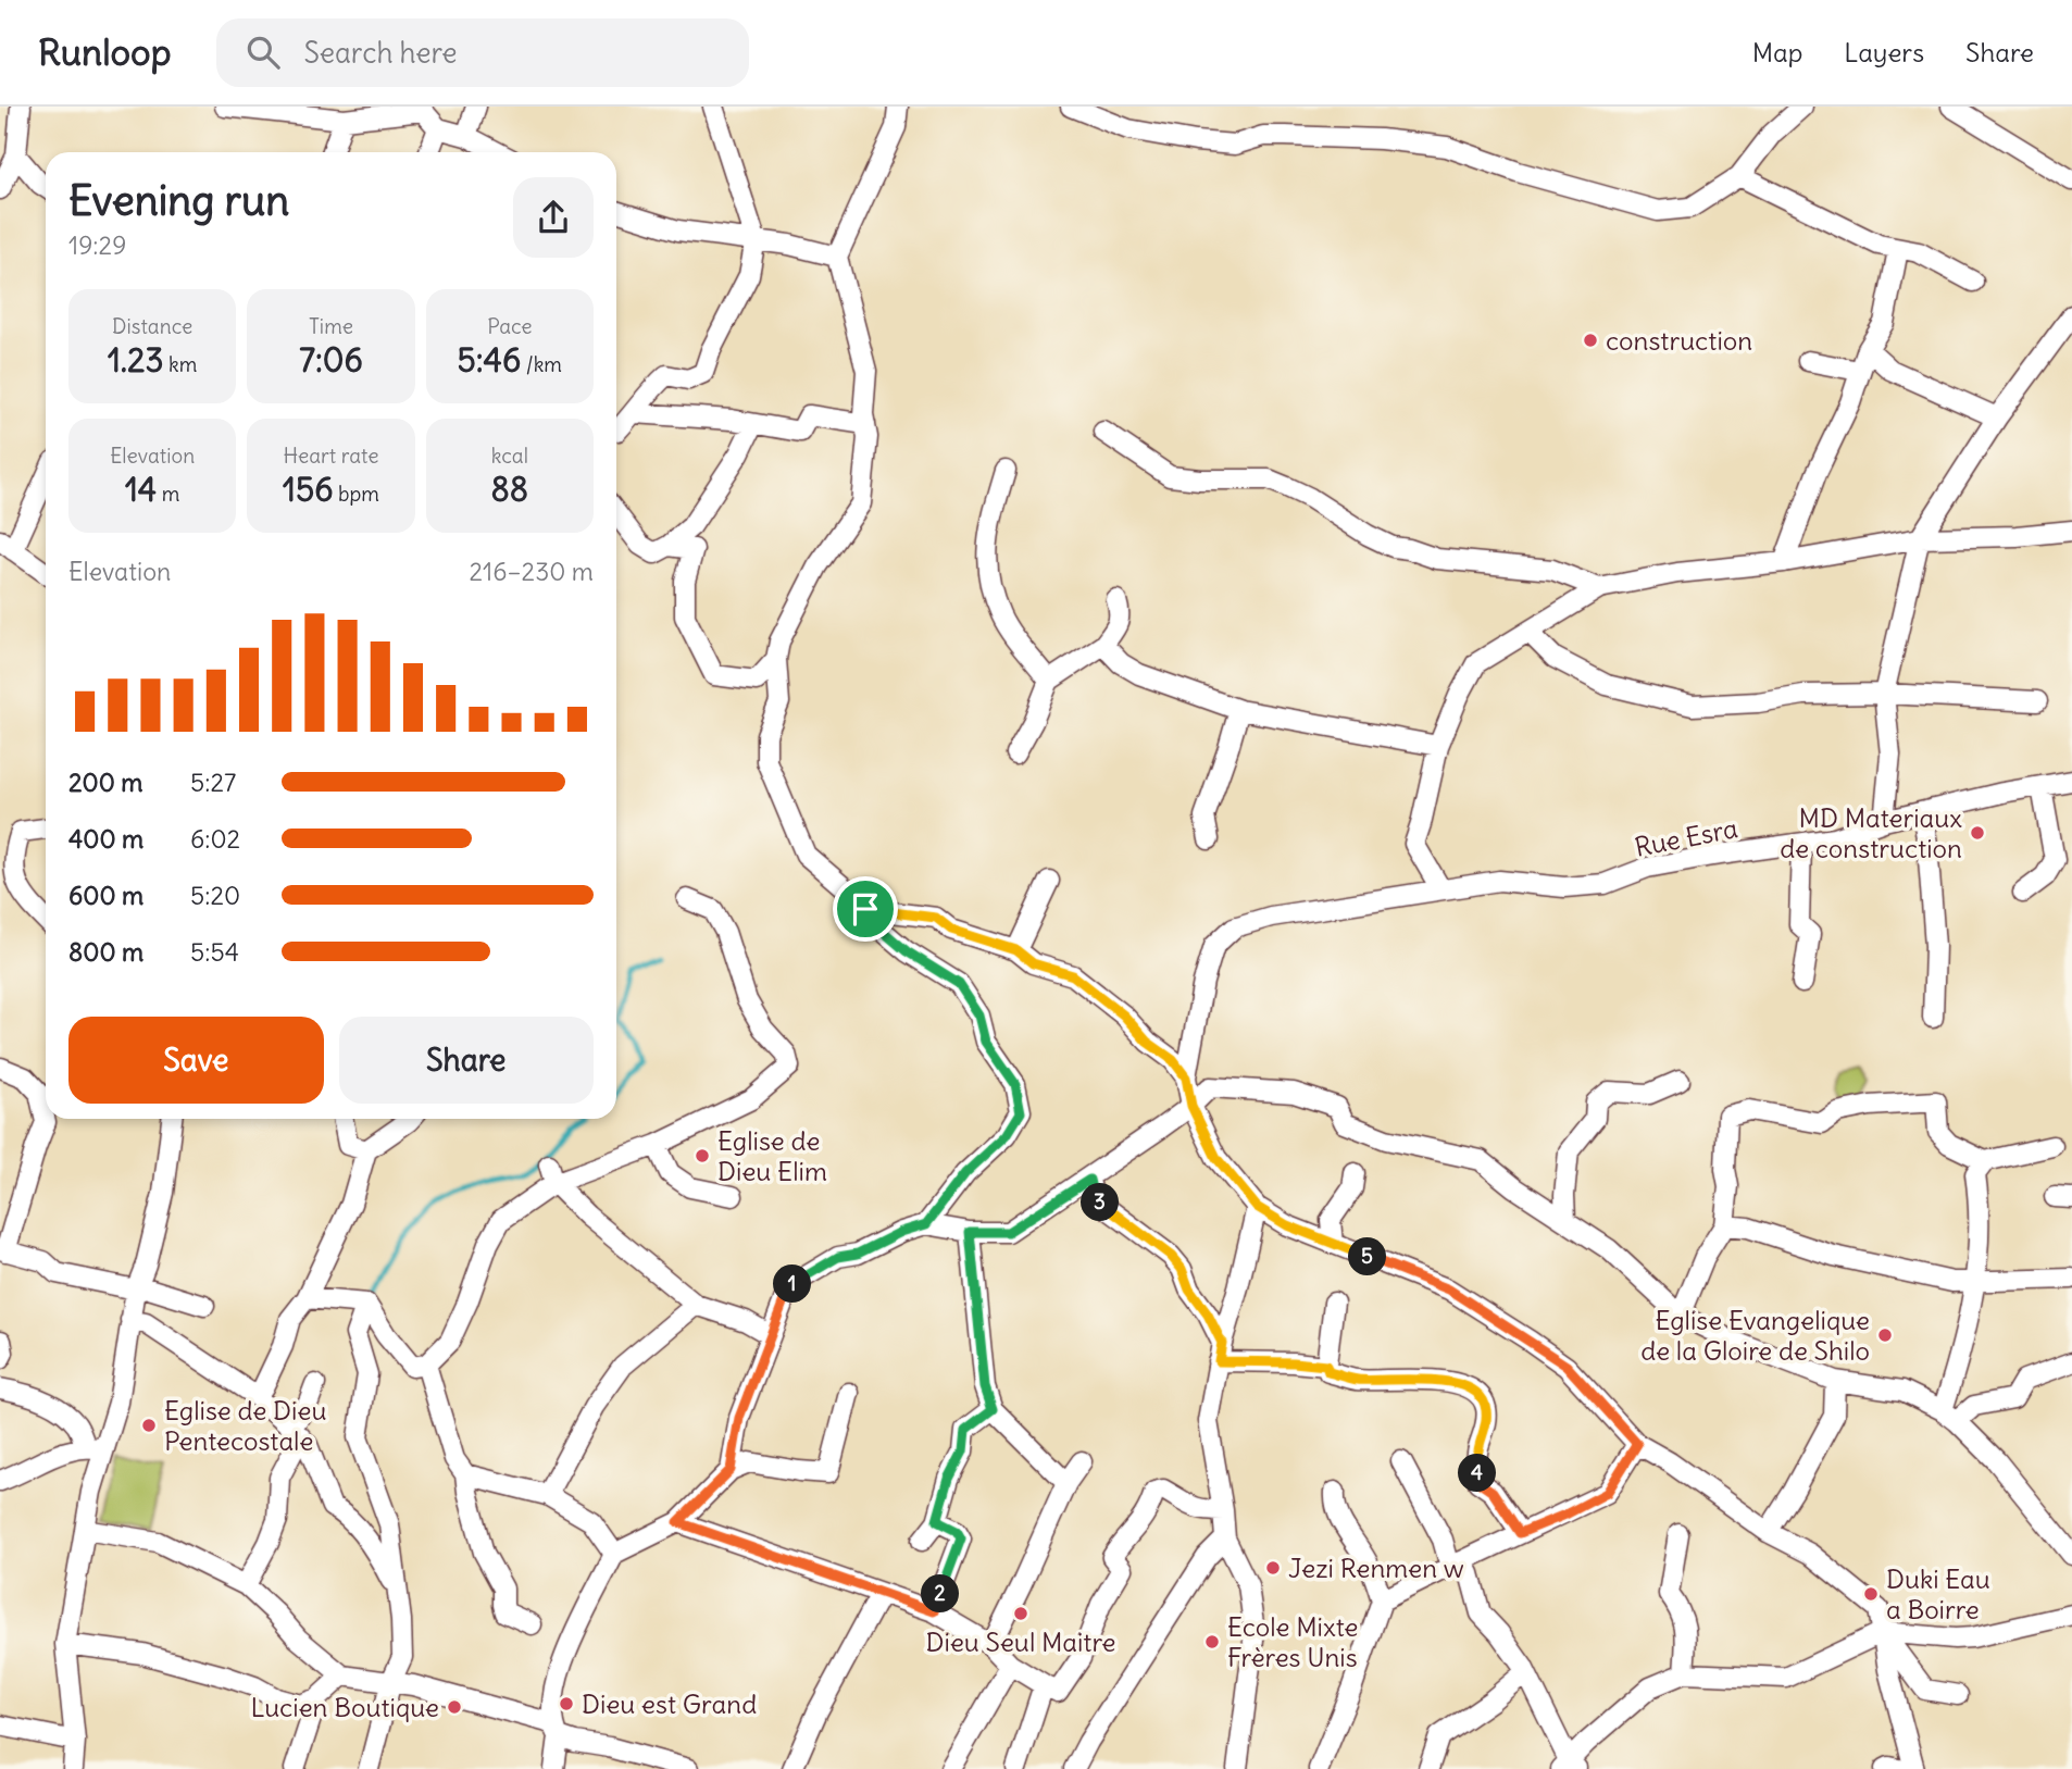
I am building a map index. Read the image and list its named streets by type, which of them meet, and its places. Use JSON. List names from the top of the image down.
{
  "streets": {
    "street": ["Rue Esra"]
  },
  "places": [
    "construction",
    "MD Materiaux de construction",
    "Eglise de Dieu Elim",
    "Eglise Evangelique de la Gloire de Shilo",
    "Eglise de Dieu Pentecostale",
    "Jezi Renmen w",
    "Duki Eau a Boirre",
    "Dieu Seul Maitre",
    "Ecole Mixte Frères Unis",
    "Dieu est Grand",
    "Lucien Boutique"
  ],
  "page": {
    "header": "Runloop",
    "search": "Search here",
    "nav": ["Map", "Layers", "Share"],
    "heading": ["Evening run", "19:29"],
    "stats": [
      ["Distance", "1.23 km"],
      ["Time", "7:06"],
      ["Pace", "5:46 /km"],
      ["Elevation", "14 m"],
      ["Heart rate", "156 bpm"],
      ["kcal", "88"]
    ],
    "chart": ["Elevation", "216–230 m"],
    "list": [
      {
        "name": "200 m",
        "note": "5:27"
      },
      {
        "name": "400 m",
        "note": "6:02"
      },
      {
        "name": "600 m",
        "note": "5:20"
      },
      {
        "name": "800 m",
        "note": "5:54"
      }
    ],
    "buttons": ["Save", "Share"],
    "pins": [
      "3",
      "5",
      "1",
      "4",
      "2"
    ]
  }
}
